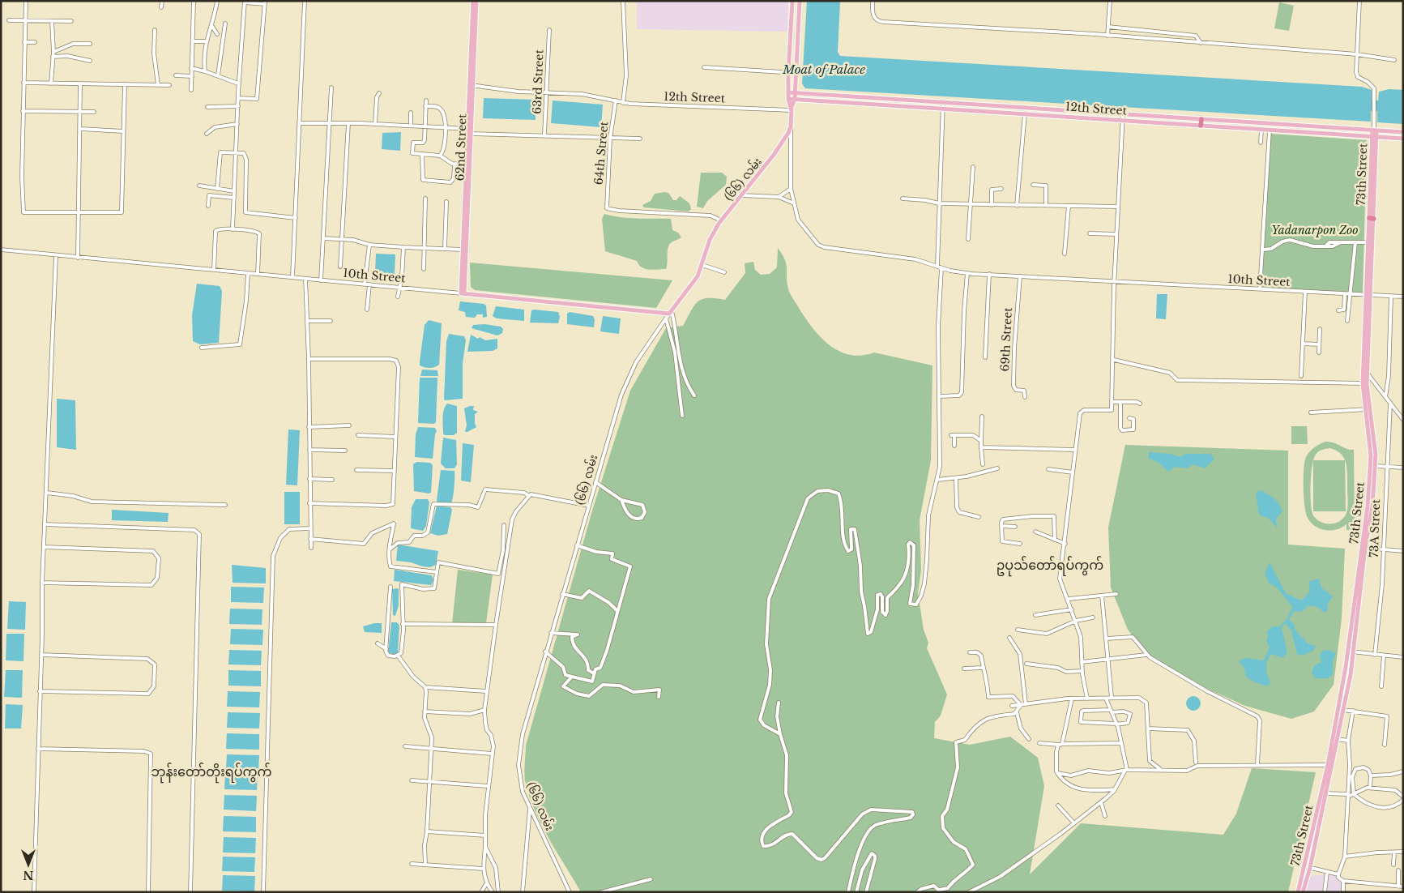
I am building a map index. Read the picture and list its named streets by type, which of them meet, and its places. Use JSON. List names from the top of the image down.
{
  "streets": {
    "main road": [
      "12th Street",
      "62nd Street",
      "73th Street",
      "(၆၆) လမ်း",
      "10th Street"
    ],
    "street": [
      "63rd Street",
      "64th Street",
      "69th Street",
      "73A Street"
    ]
  },
  "crossings": [
    ["63rd Street", "12th Street"],
    ["12th Street", "62nd Street"],
    ["12th Street", "64th Street"],
    ["12th Street", "73th Street"],
    ["12th Street", "(၆၆) လမ်း"],
    ["62nd Street", "10th Street"],
    ["64th Street", "(၆၆) လမ်း"],
    ["73th Street", "10th Street"],
    ["(၆၆) လမ်း", "10th Street"],
    ["10th Street", "69th Street"]
  ],
  "districts": ["ဥပုသ်တော်ရပ်ကွက်", "ဘုန်းတော်တိုးရပ်ကွက်"],
  "water": ["Moat of Palace"],
  "parks": ["Yadanarpon Zoo"],
  "north": "bottom"
}
